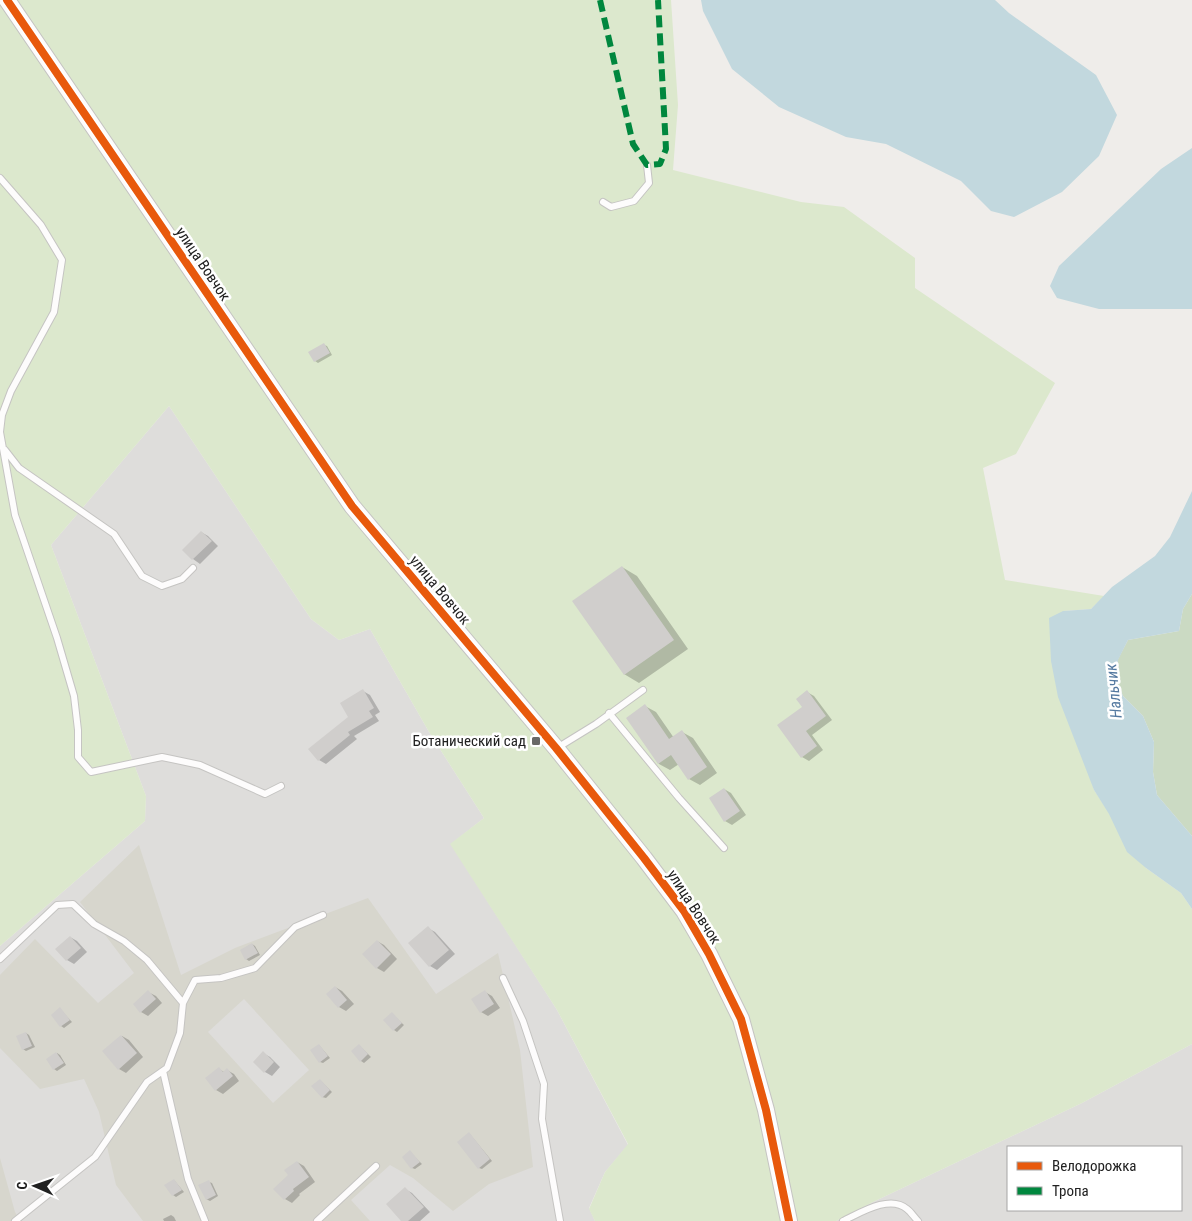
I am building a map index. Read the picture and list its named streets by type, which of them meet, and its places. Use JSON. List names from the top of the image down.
{
  "streets": {
    "street": ["улица Вовчок"]
  },
  "water": ["Нальчик"],
  "places": {
    "transit": ["Ботанический сад"]
  },
  "legend": ["Велодорожка", "Тропа"],
  "north": "left"
}
